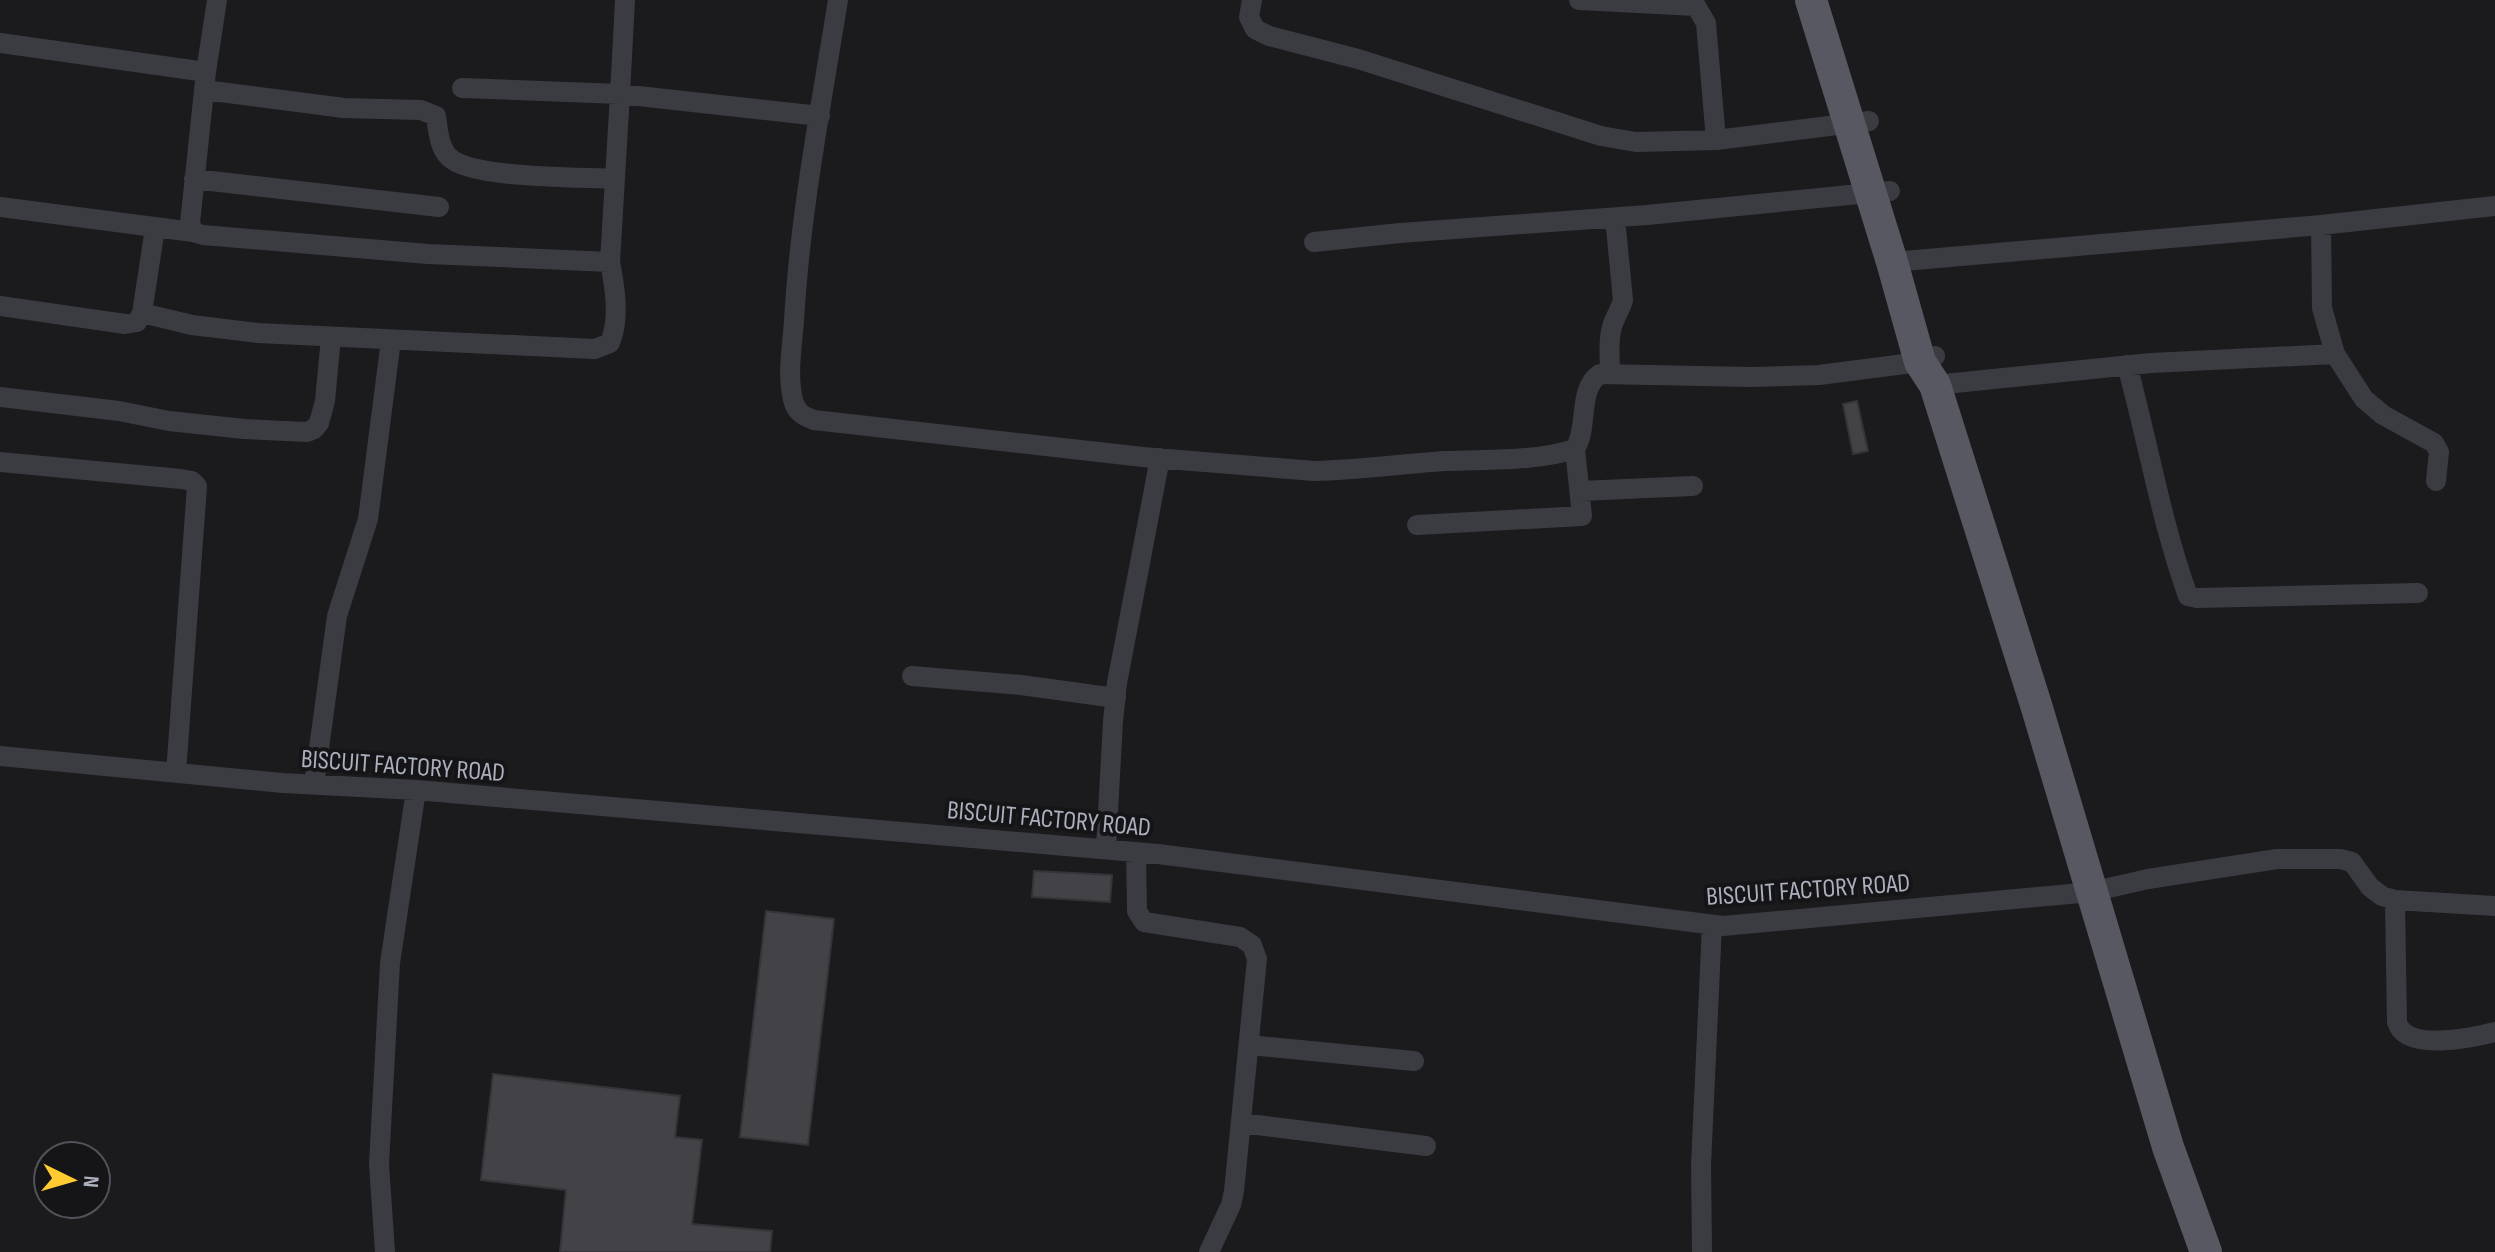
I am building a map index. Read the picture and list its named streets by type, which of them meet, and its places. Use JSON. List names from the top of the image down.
{
  "streets": {
    "street": ["BISCUIT FACTORY ROAD"]
  },
  "north": "right"
}
